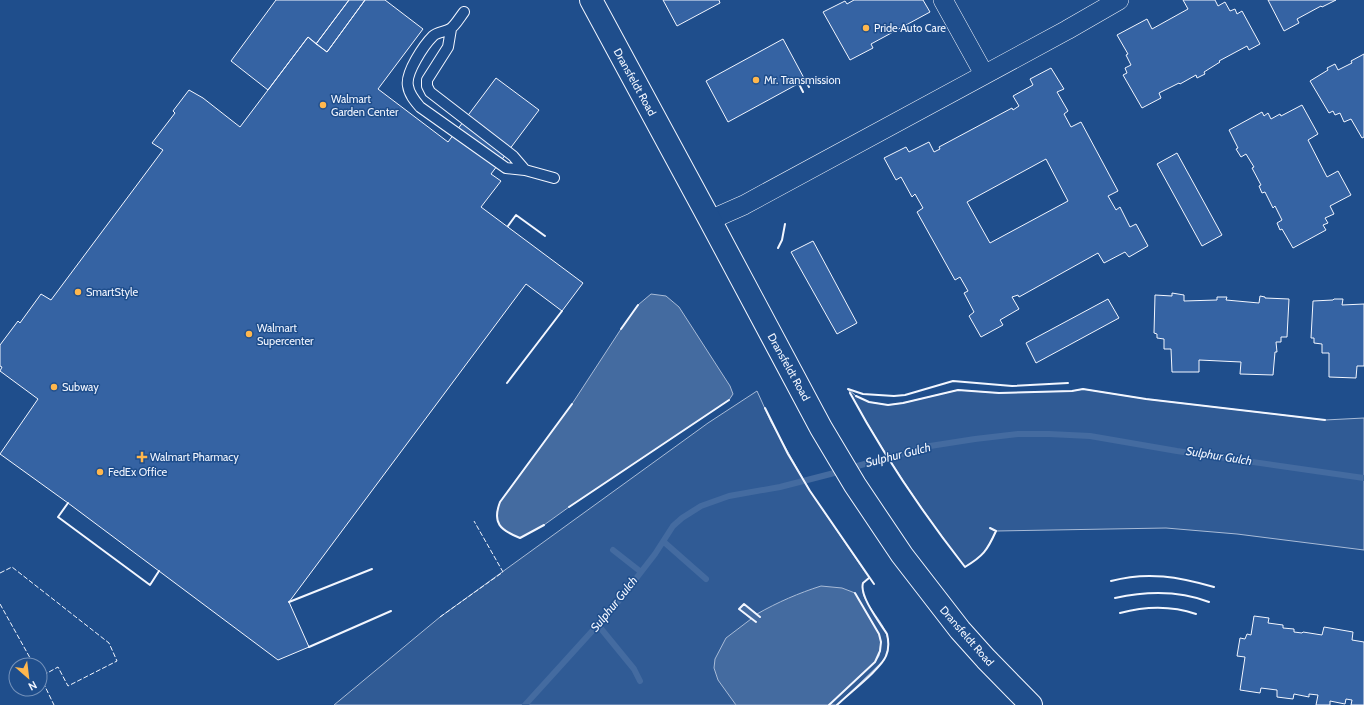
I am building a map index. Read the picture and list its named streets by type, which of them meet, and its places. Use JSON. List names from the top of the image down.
{
  "streets": {
    "street": ["Dransfeldt Road"]
  },
  "water": ["Sulphur Gulch"],
  "places": {
    "other": [
      "Pride Auto Care",
      "Mr. Transmission",
      "Walmart Garden Center",
      "SmartStyle",
      "Walmart Supercenter",
      "Subway",
      "FedEx Office"
    ],
    "health": ["Walmart Pharmacy"]
  },
  "north": "bottom right"
}
